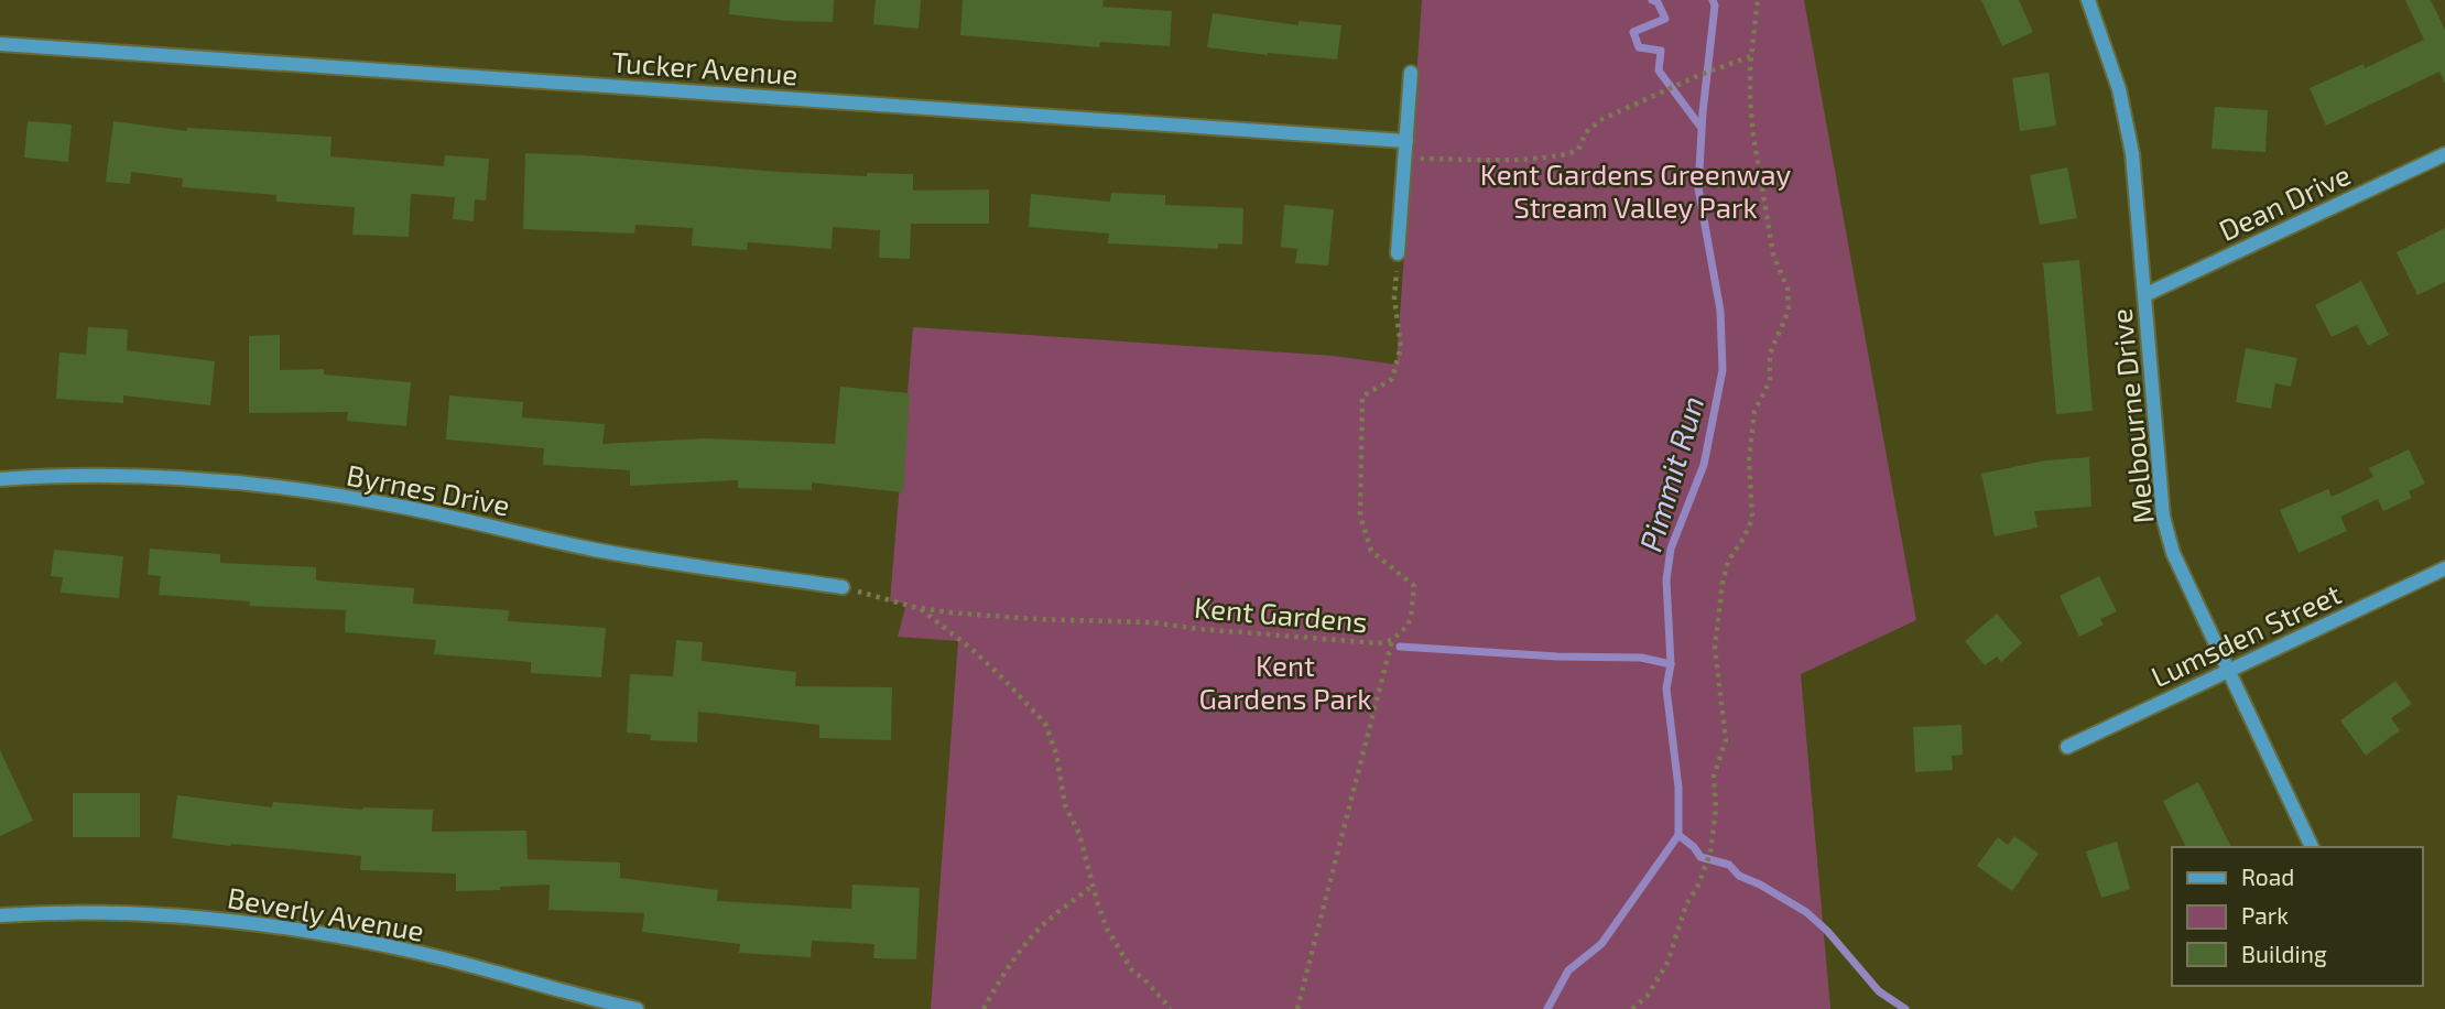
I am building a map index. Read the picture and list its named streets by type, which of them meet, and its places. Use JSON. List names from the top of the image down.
{
  "streets": {
    "street": [
      "Tucker Avenue",
      "Dean Drive",
      "Melbourne Drive",
      "Byrnes Drive",
      "Lumsden Street",
      "Beverly Avenue"
    ],
    "path": ["Kent Gardens"]
  },
  "crossings": [
    ["Dean Drive", "Melbourne Drive"],
    ["Melbourne Drive", "Lumsden Street"],
    ["Byrnes Drive", "Kent Gardens"]
  ],
  "water": ["Pimmit Run"],
  "parks": ["Kent Gardens Greenway Stream Valley Park", "Kent Gardens Park"],
  "legend": ["Road", "Park", "Building"]
}
